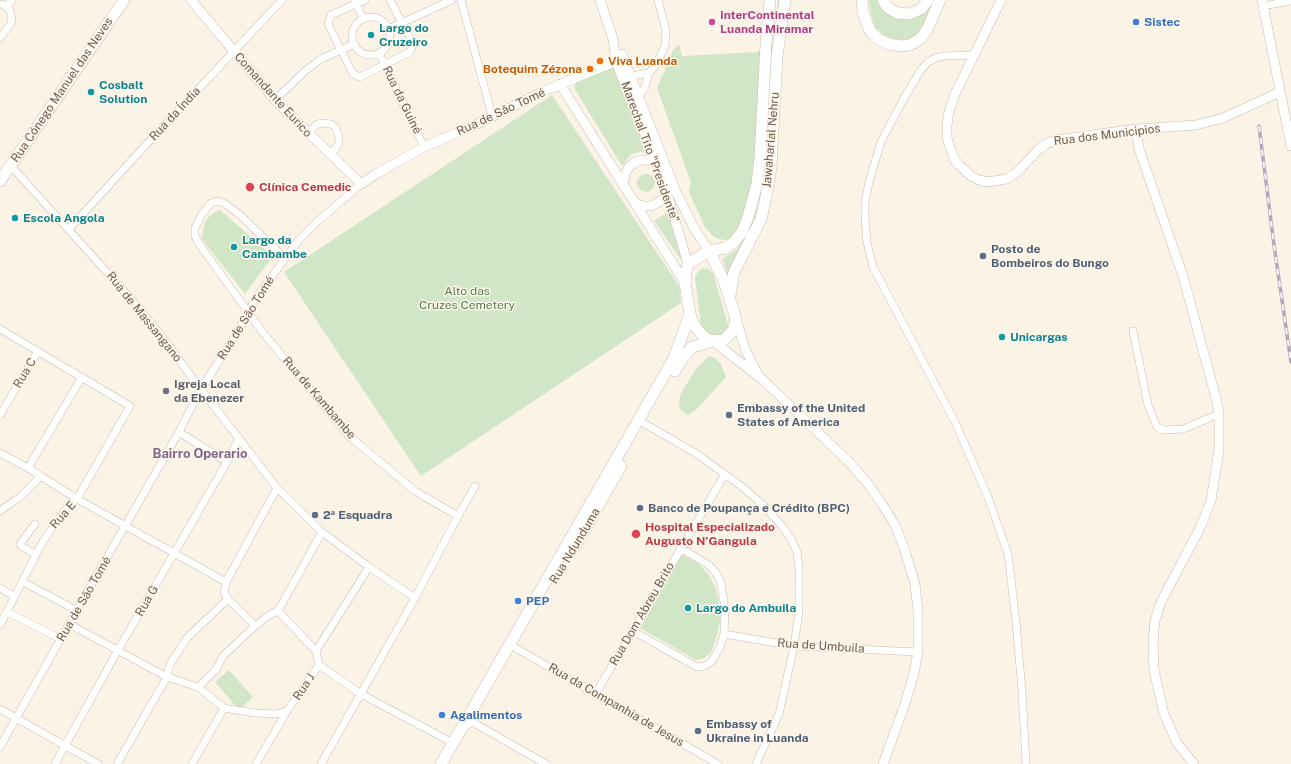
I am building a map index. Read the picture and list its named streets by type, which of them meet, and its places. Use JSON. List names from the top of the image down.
{
  "streets": {
    "main road": ["Rua Cónego Manuel das Neves", "Jawaharlal Nehru", "Rua Ndunduma"],
    "street": [
      "Comandante Eurico",
      "Rua da Guiné",
      "Rua de São Tomé",
      "Rua da Índia",
      "Rua dos Municipios",
      "Marechal Tito \"Presidente\"",
      "Rua de Massangano",
      "Rua C",
      "Rua de Kambambe",
      "Rua E",
      "Rua G",
      "Rua Dom Abreu Brito",
      "Rua de Umbuila",
      "Rua J",
      "Rua da Companhia de Jesus"
    ]
  },
  "crossings": [
    ["Rua Cónego Manuel das Neves", "Rua de Massangano"],
    ["Comandante Eurico", "Rua de São Tomé"],
    ["Comandante Eurico", "Rua da Índia"],
    ["Rua da Guiné", "Rua de São Tomé"],
    ["Rua de São Tomé", "Marechal Tito \"Presidente\""],
    ["Rua de São Tomé", "Rua de Massangano"],
    ["Rua de São Tomé", "Rua de Kambambe"],
    ["Rua da Índia", "Rua de Massangano"],
    ["Jawaharlal Nehru", "Marechal Tito \"Presidente\""],
    ["Rua de Massangano", "Rua G"],
    ["Rua Ndunduma", "Rua da Companhia de Jesus"],
    ["Rua Dom Abreu Brito", "Rua da Companhia de Jesus"]
  ],
  "districts": ["Bairro Operario"],
  "parks": ["Alto das Cruzes Cemetery"],
  "places": [
    "InterContinental Luanda Miramar",
    "Sistec",
    "Largo do Cruzeiro",
    "Viva Luanda",
    "Botequim Zézona",
    "Cosbalt Solution",
    "Clínica Cemedic",
    "Escola Angola",
    "Largo da Cambambe",
    "Posto de Bombeiros do Bungo",
    "Unicargas",
    "Igreja Local da Ebenezer",
    "Embassy of the United States of America",
    "Banco de Poupança e Crédito (BPC)",
    "2ª Esquadra",
    "Hospital Especializado Augusto N’Gangula",
    "PEP",
    "Largo do Ambuila",
    "Agalimentos",
    "Embassy of Ukraine in Luanda"
  ]
}
